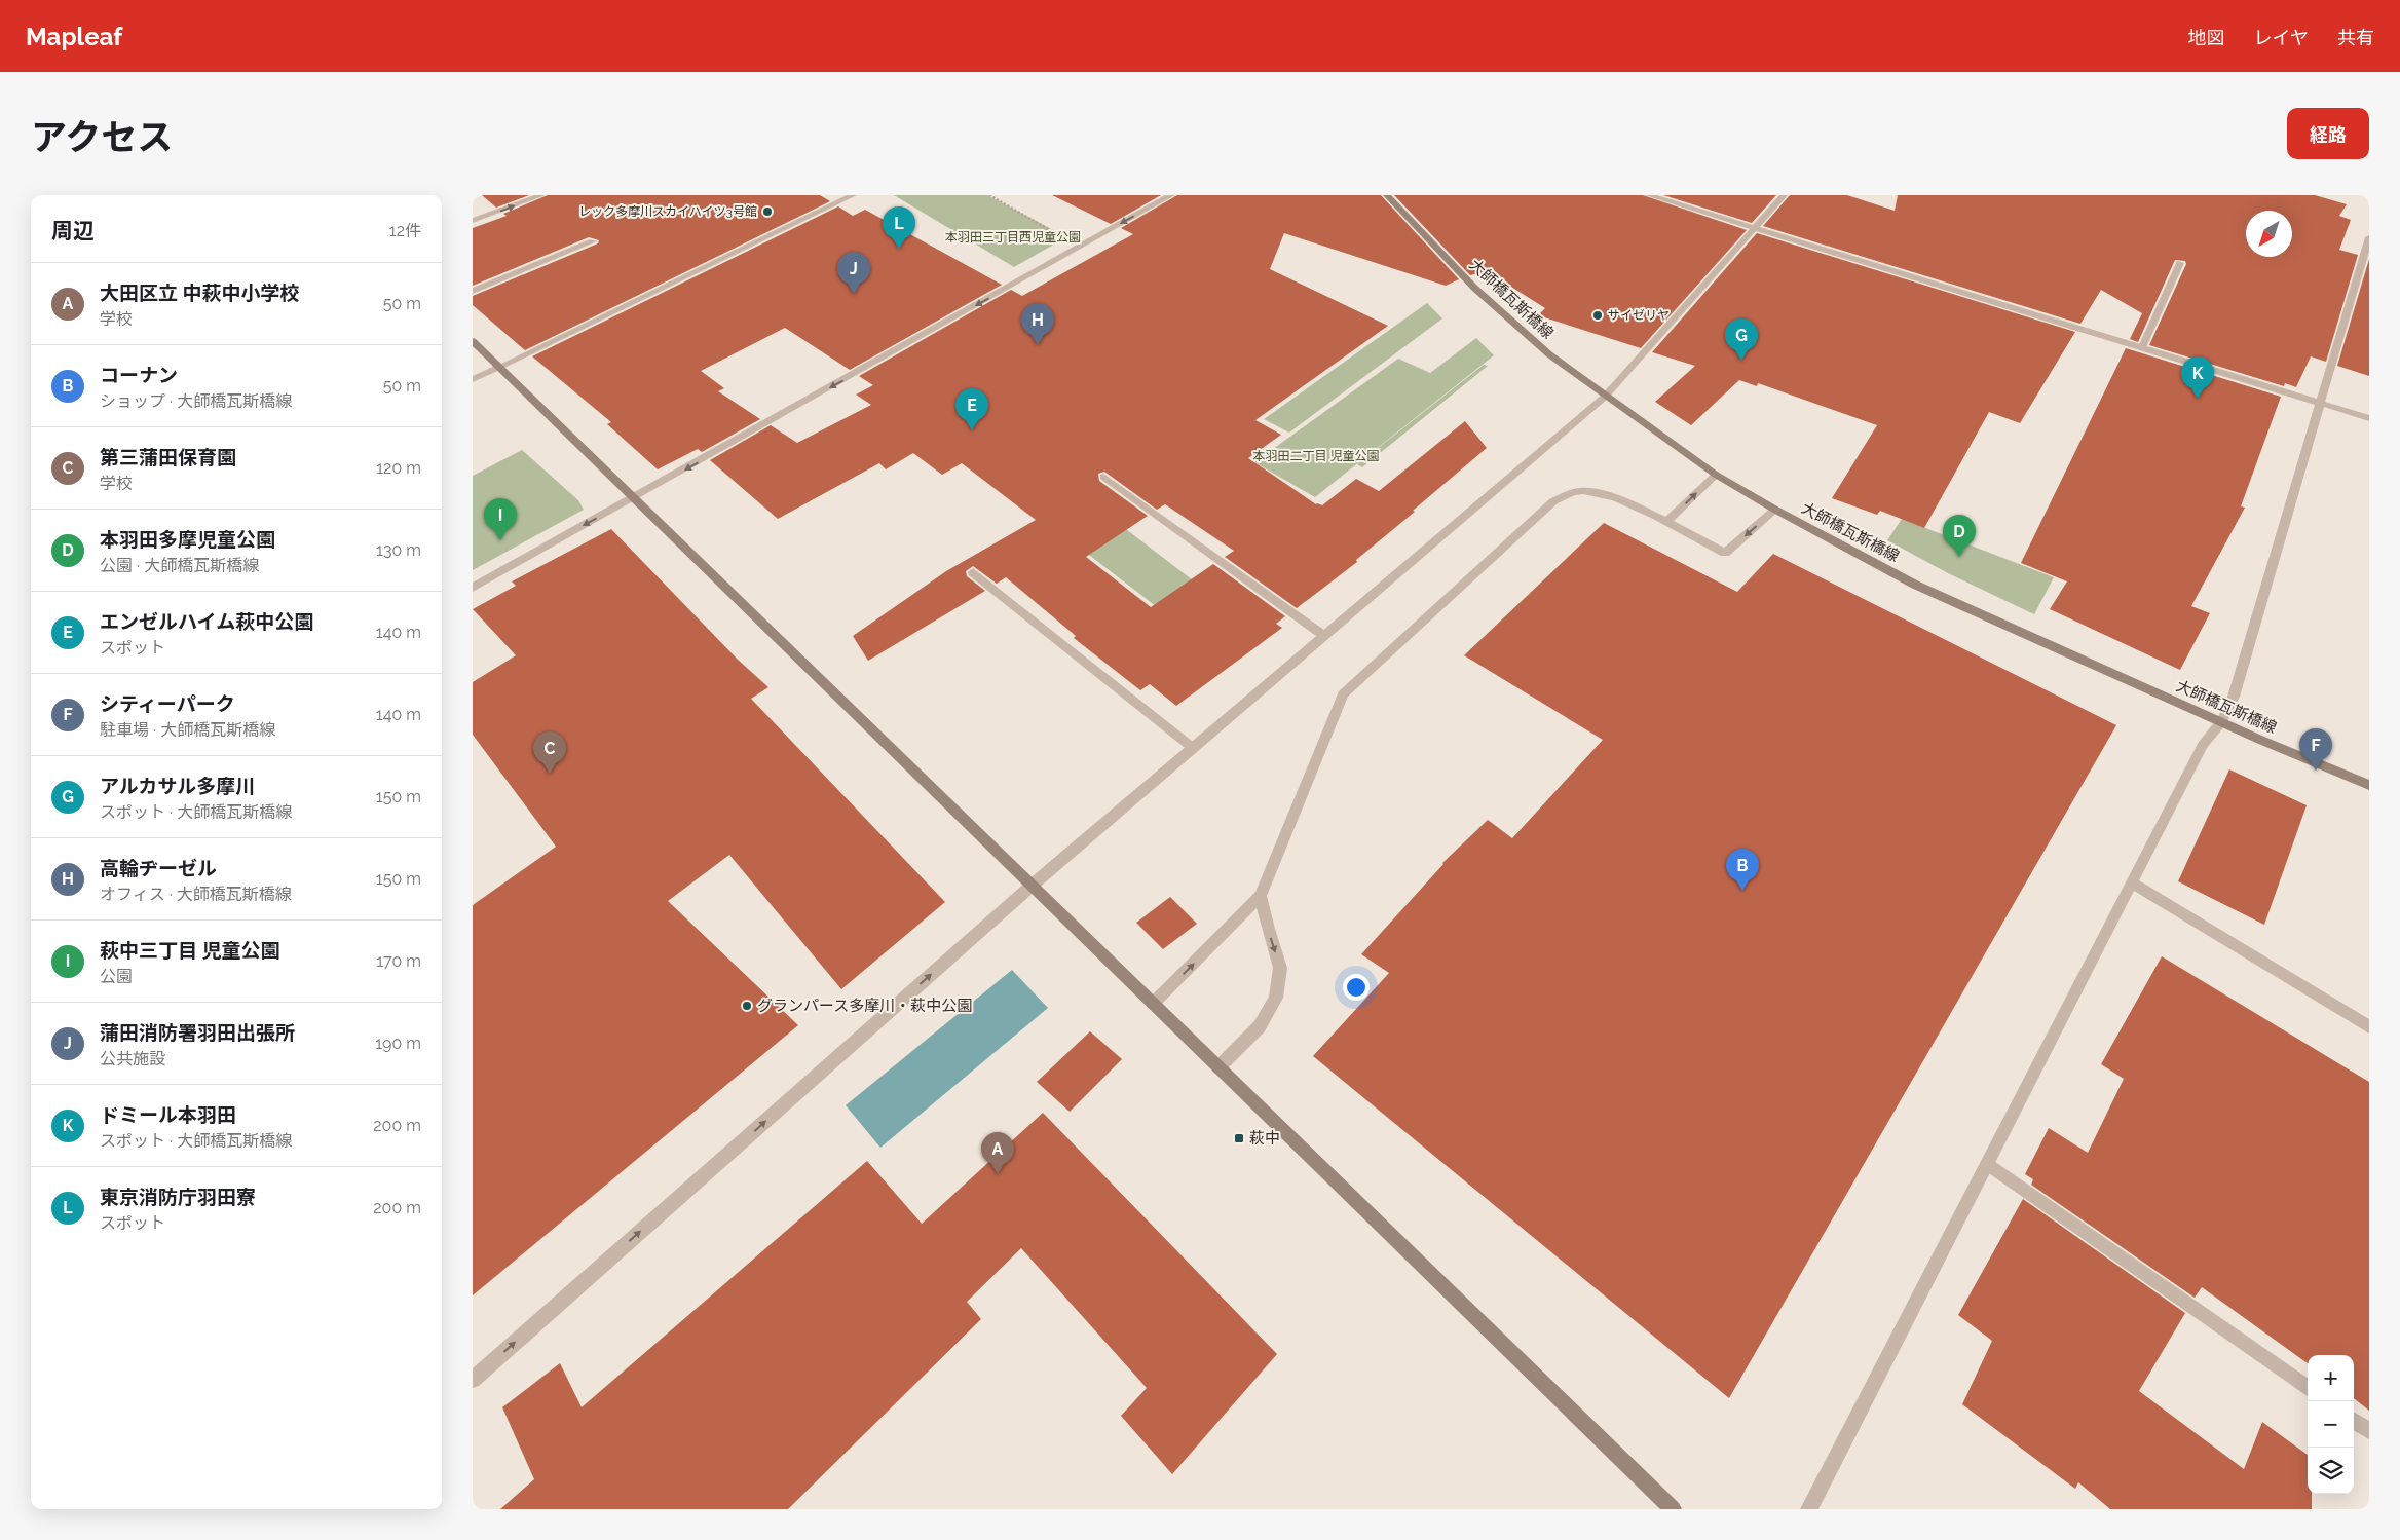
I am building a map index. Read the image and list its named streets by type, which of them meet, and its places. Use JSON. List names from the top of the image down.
{
  "streets": {
    "street": ["大師橋瓦斯橋線"]
  },
  "parks": ["本羽田三丁目西児童公園", "本羽田二丁目 児童公園"],
  "places": {
    "other": ["レック多摩川スカイハイツ3号館", "サイゼリヤ", "グランパース多摩川・萩中公園"],
    "transit": ["萩中"]
  },
  "north": "bottom left",
  "page": {
    "header": "Mapleaf",
    "nav": ["地図", "レイヤ", "共有"],
    "title": "アクセス",
    "buttons": "経路",
    "heading": ["周辺", "12件"],
    "pins": [
      "L",
      "J",
      "H",
      "G",
      "K",
      "E",
      "I",
      "D",
      "F",
      "C",
      "B",
      "A"
    ],
    "list": [
      {
        "mark": "A",
        "name": "大田区立 中萩中小学校",
        "note": "学校",
        "value": "50 m"
      },
      {
        "mark": "B",
        "name": "コーナン",
        "note": "ショップ · 大師橋瓦斯橋線",
        "value": "50 m"
      },
      {
        "mark": "C",
        "name": "第三蒲田保育園",
        "note": "学校",
        "value": "120 m"
      },
      {
        "mark": "D",
        "name": "本羽田多摩児童公園",
        "note": "公園 · 大師橋瓦斯橋線",
        "value": "130 m"
      },
      {
        "mark": "E",
        "name": "エンゼルハイム萩中公園",
        "note": "スポット",
        "value": "140 m"
      },
      {
        "mark": "F",
        "name": "シティーパーク",
        "note": "駐車場 · 大師橋瓦斯橋線",
        "value": "140 m"
      },
      {
        "mark": "G",
        "name": "アルカサル多摩川",
        "note": "スポット · 大師橋瓦斯橋線",
        "value": "150 m"
      },
      {
        "mark": "H",
        "name": "高輪ヂーゼル",
        "note": "オフィス · 大師橋瓦斯橋線",
        "value": "150 m"
      },
      {
        "mark": "I",
        "name": "萩中三丁目 児童公園",
        "note": "公園",
        "value": "170 m"
      },
      {
        "mark": "J",
        "name": "蒲田消防署羽田出張所",
        "note": "公共施設",
        "value": "190 m"
      },
      {
        "mark": "K",
        "name": "ドミール本羽田",
        "note": "スポット · 大師橋瓦斯橋線",
        "value": "200 m"
      },
      {
        "mark": "L",
        "name": "東京消防庁羽田寮",
        "note": "スポット",
        "value": "200 m"
      }
    ],
    "map_buttons": ["+", "−"]
  }
}
